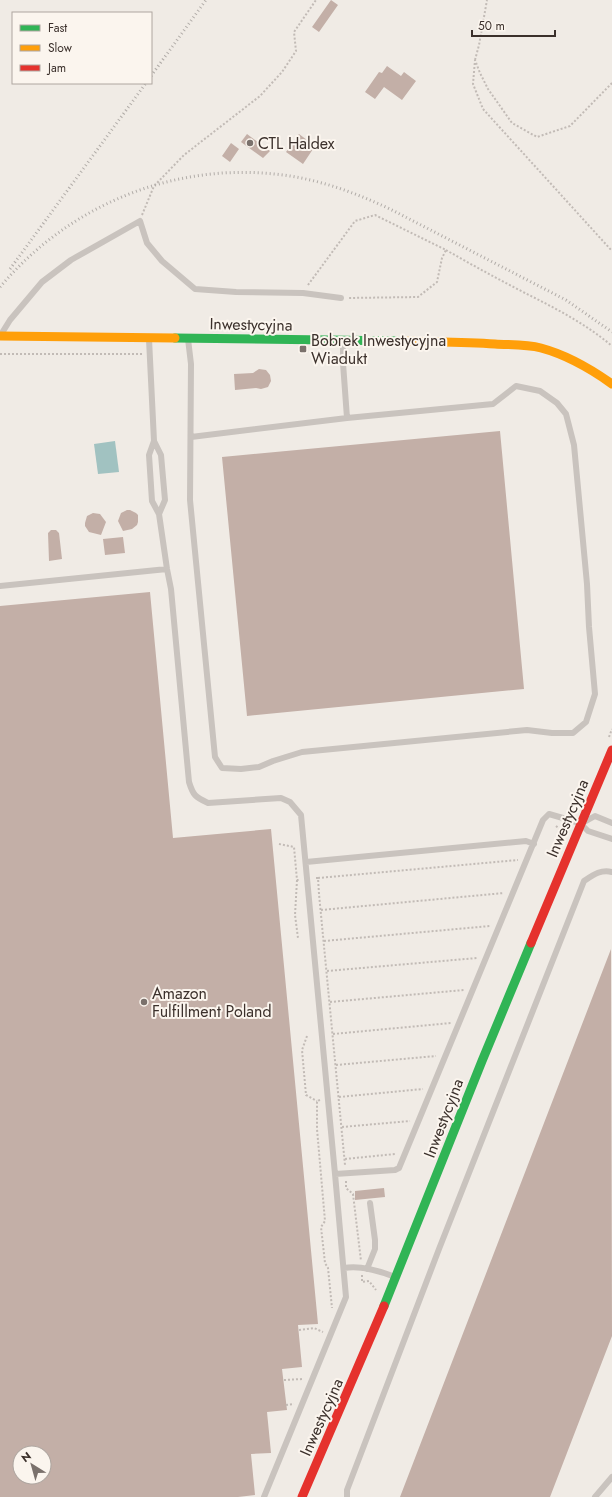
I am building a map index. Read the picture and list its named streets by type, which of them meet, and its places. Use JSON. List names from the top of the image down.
{
  "streets": {
    "street": ["Inwestycyjna"]
  },
  "places": {
    "other": ["CTL Haldex", "Amazon Fulfillment Poland"],
    "transit": ["Bobrek Inwestycyjna Wiadukt"]
  },
  "legend": ["Fast", "Slow", "Jam"],
  "scale_bar": "50 m",
  "north": "top left"
}
